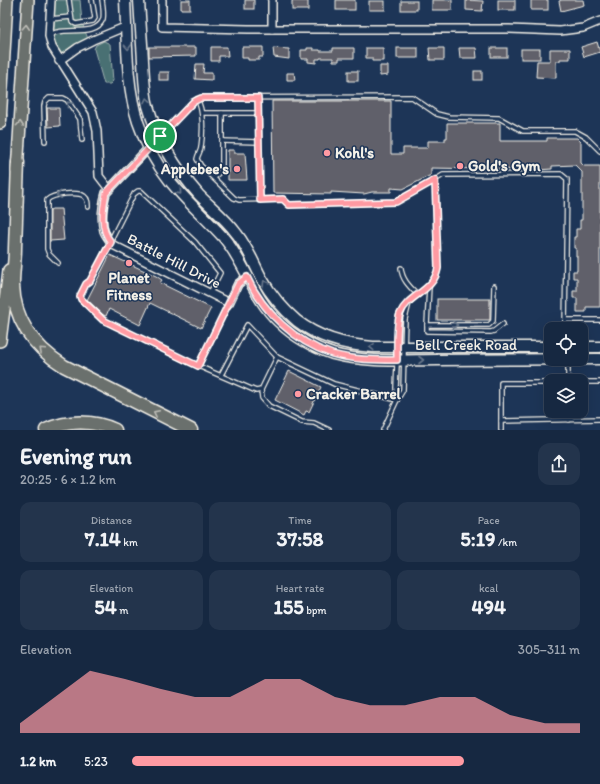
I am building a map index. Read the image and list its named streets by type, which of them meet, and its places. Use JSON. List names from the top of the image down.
{
  "streets": {
    "main road": ["Bell Creek Road"],
    "street": ["Battle Hill Drive"]
  },
  "crossings": [
    ["Battle Hill Drive", "Bell Creek Road"]
  ],
  "places": [
    "Kohl's",
    "Gold's Gym",
    "Applebee's",
    "Planet Fitness",
    "Cracker Barrel"
  ],
  "page": {
    "heading": ["Evening run", "20:25 · 6 × 1.2 km"],
    "stats": [
      ["Distance", "7.14 km"],
      ["Time", "37:58"],
      ["Pace", "5:19 /km"],
      ["Elevation", "54 m"],
      ["Heart rate", "155 bpm"],
      ["kcal", "494"]
    ],
    "chart": ["Elevation", "305–311 m"],
    "list": [
      {
        "name": "1.2 km",
        "note": "5:23"
      }
    ]
  }
}
